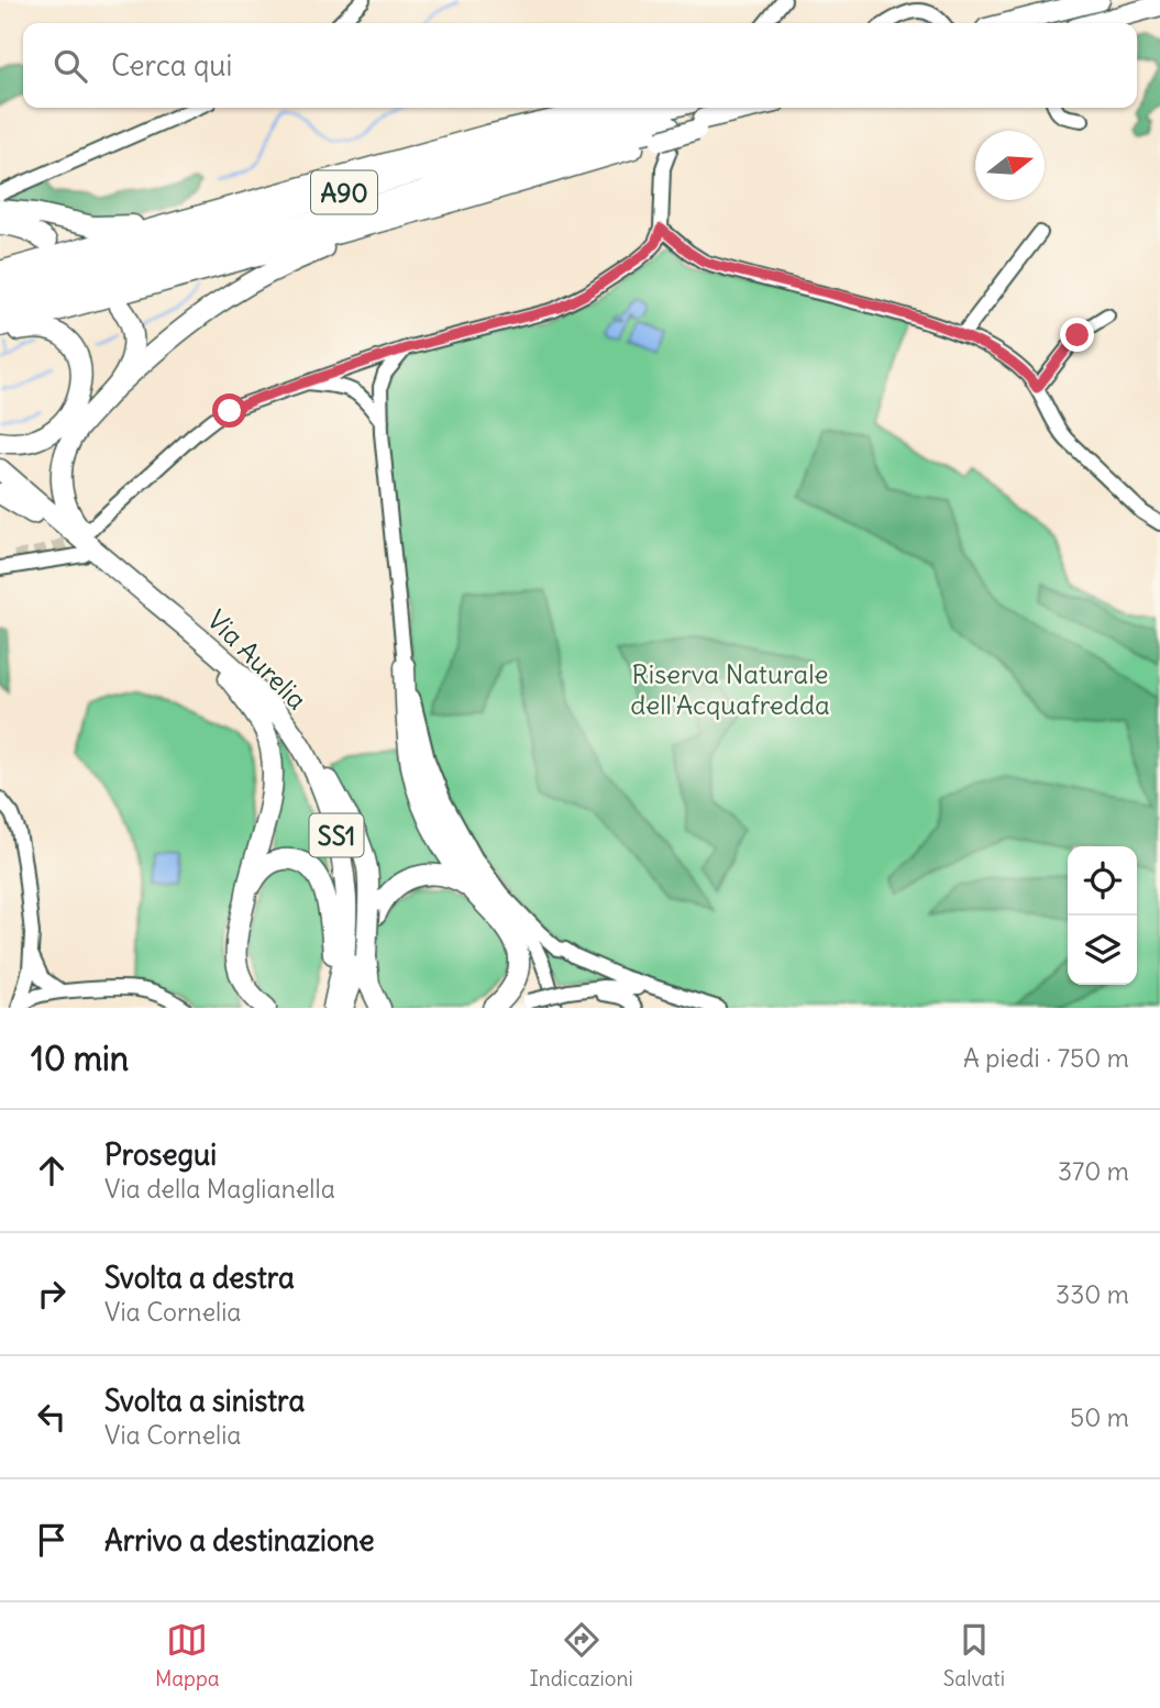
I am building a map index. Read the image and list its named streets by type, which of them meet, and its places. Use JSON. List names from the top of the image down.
{
  "streets": {
    "highway": ["A90", "Via Aurelia", "SS1"]
  },
  "parks": ["Riserva Naturale dell'Acquafredda"],
  "north": "right",
  "page": {
    "search": "Cerca qui",
    "heading": ["10 min", "A piedi · 750 m"],
    "list": [
      ["Prosegui", "Via della Maglianella", "370 m"],
      ["Svolta a destra", "Via Cornelia", "330 m"],
      ["Svolta a sinistra", "Via Cornelia", "50 m"],
      "Arrivo a destinazione"
    ],
    "nav": ["Mappa", "Indicazioni", "Salvati"]
  }
}
